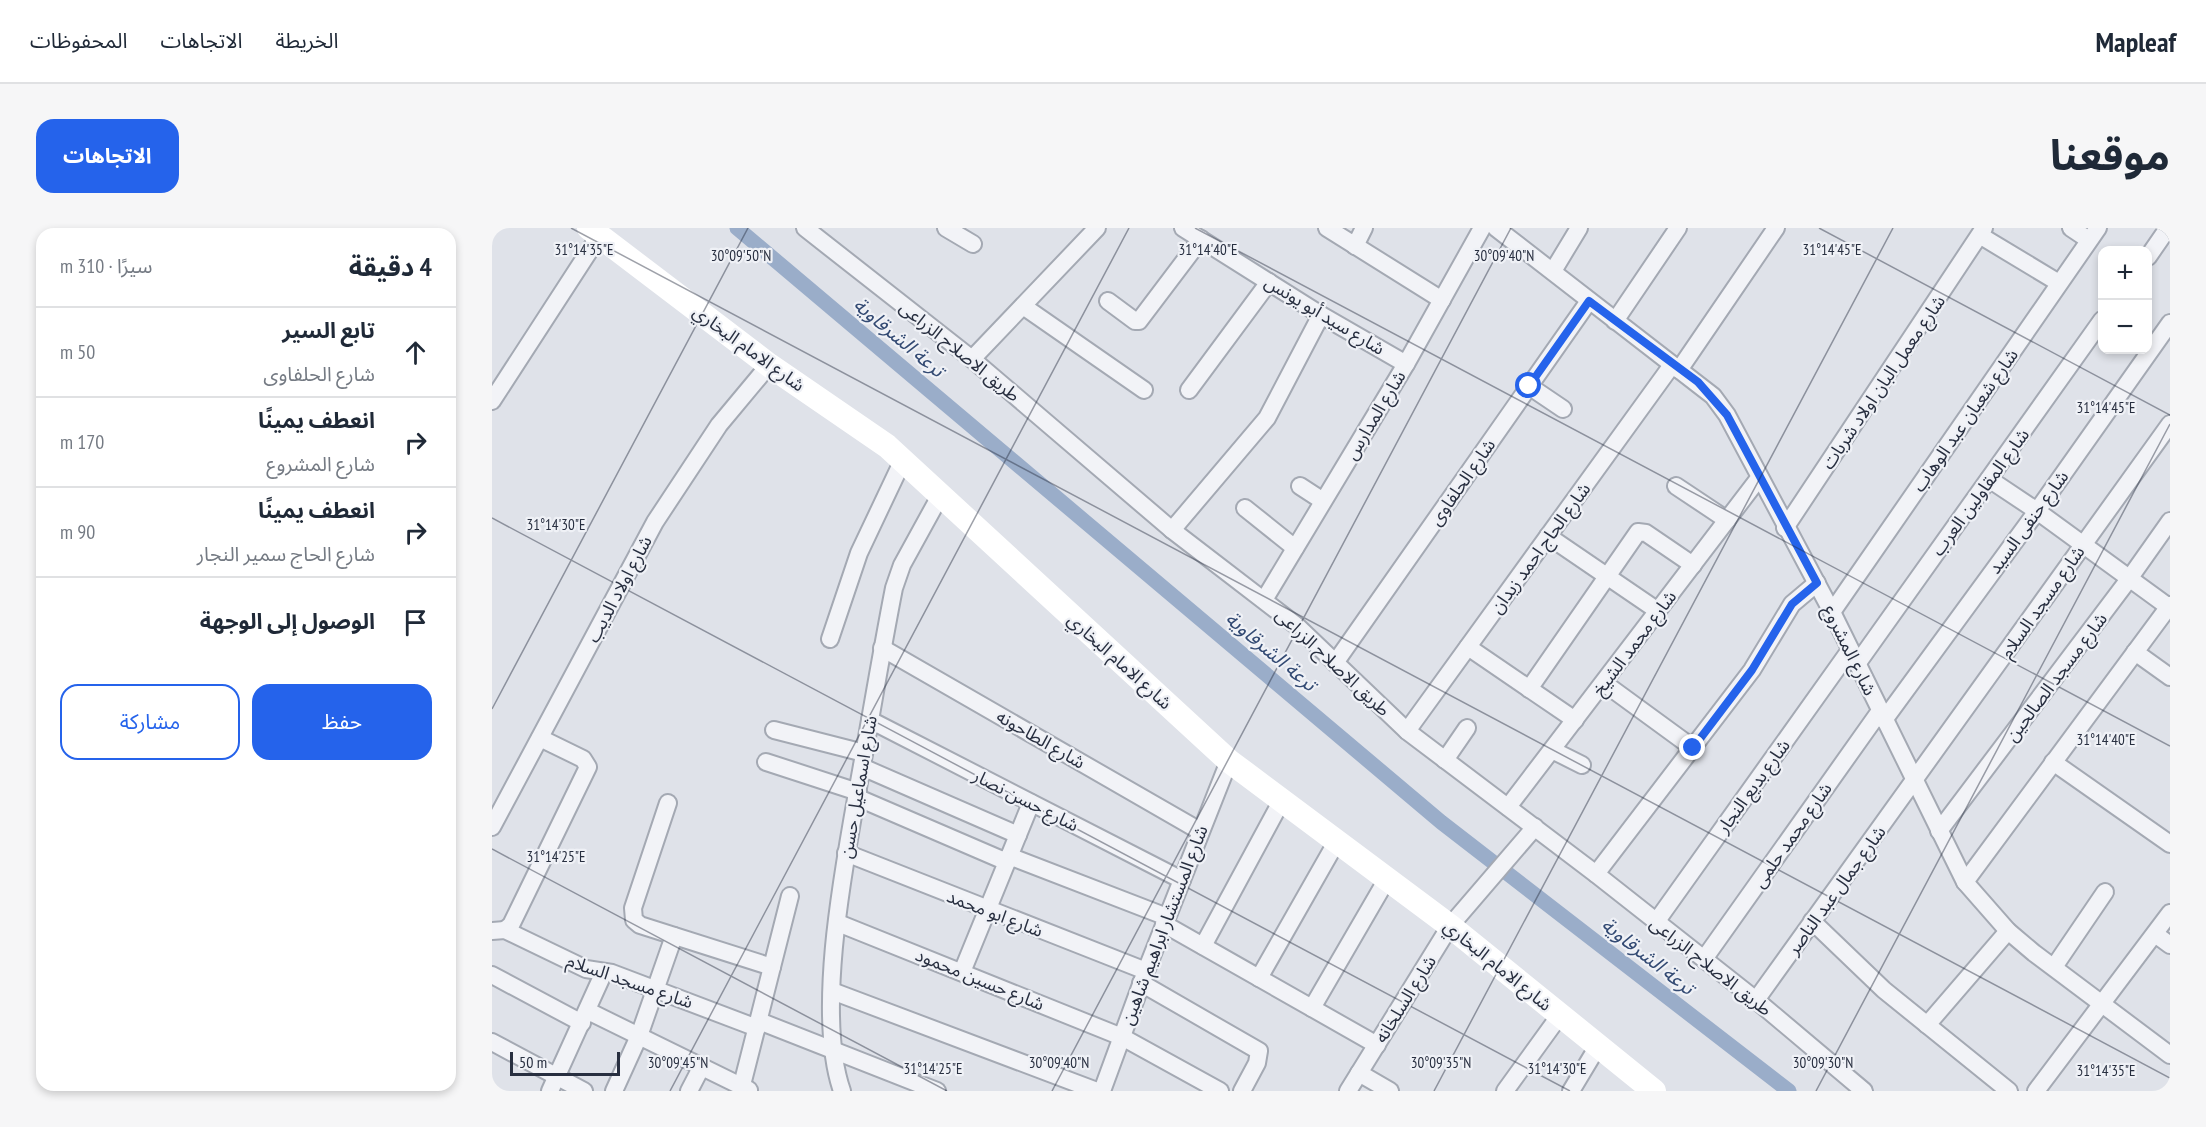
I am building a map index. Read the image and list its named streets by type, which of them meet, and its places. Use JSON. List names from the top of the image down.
{
  "streets": {
    "street": [
      "شارع سيد أبو يونس",
      "شارع الامام البخاري",
      "طريق الاصلاح الزراعى",
      "شارع معمل البان اولاد شربات",
      "شارع المدارس",
      "شارع شعبان عبد الوهاب",
      "شارع الحلفاوى",
      "شارع المقاولين العرب",
      "شارع حنفى السيد",
      "شارع الحاج احمد زيدان",
      "شارع اولاد الديب",
      "شارع مسجد السلام",
      "شارع محمد الشيخ",
      "شارع المشروع",
      "شارع مسجد الصالحين",
      "شارع الطاحونه",
      "شارع بديع النجار",
      "شارع اسماعيل حسن",
      "شارع حسن نصار",
      "شارع محمد حلمى",
      "شارع جمال عبد الناصر",
      "شارع ابو محمد",
      "شارع المستشار ابراهيم شاهين",
      "شارع حسين محمود",
      "شارع السلخانه"
    ]
  },
  "crossings": [
    ["شارع سيد أبو يونس", "شارع المدارس"],
    ["شارع الامام البخاري", "شارع اولاد الديب"],
    ["شارع الامام البخاري", "شارع اسماعيل حسن"],
    ["شارع الامام البخاري", "شارع المستشار ابراهيم شاهين"],
    ["شارع الامام البخاري", "شارع السلخانه"],
    ["طريق الاصلاح الزراعى", "شارع المدارس"],
    ["طريق الاصلاح الزراعى", "شارع الحلفاوى"],
    ["طريق الاصلاح الزراعى", "شارع الحاج احمد زيدان"],
    ["طريق الاصلاح الزراعى", "شارع محمد الشيخ"],
    ["طريق الاصلاح الزراعى", "شارع بديع النجار"],
    ["طريق الاصلاح الزراعى", "شارع محمد حلمى"],
    ["طريق الاصلاح الزراعى", "شارع جمال عبد الناصر"],
    ["طريق الاصلاح الزراعى", "شارع السلخانه"],
    ["شارع معمل البان اولاد شربات", "شارع المشروع"],
    ["شارع شعبان عبد الوهاب", "شارع المشروع"],
    ["شارع الحلفاوى", "شارع المشروع"],
    ["شارع المقاولين العرب", "شارع المشروع"],
    ["شارع المقاولين العرب", "شارع بديع النجار"],
    ["شارع حنفى السيد", "شارع المشروع"],
    ["شارع حنفى السيد", "شارع محمد حلمى"],
    ["شارع الحاج احمد زيدان", "شارع المشروع"],
    ["شارع مسجد السلام", "شارع المشروع"],
    ["شارع مسجد السلام", "شارع اسماعيل حسن"],
    ["شارع مسجد السلام", "شارع جمال عبد الناصر"],
    ["شارع محمد الشيخ", "شارع المشروع"],
    ["شارع المشروع", "شارع مسجد الصالحين"],
    ["شارع المشروع", "شارع بديع النجار"],
    ["شارع المشروع", "شارع محمد حلمى"],
    ["شارع المشروع", "شارع جمال عبد الناصر"],
    ["شارع الطاحونه", "شارع اسماعيل حسن"],
    ["شارع الطاحونه", "شارع المستشار ابراهيم شاهين"],
    ["شارع اسماعيل حسن", "شارع حسن نصار"],
    ["شارع اسماعيل حسن", "شارع ابو محمد"],
    ["شارع اسماعيل حسن", "شارع حسين محمود"],
    ["شارع حسن نصار", "شارع المستشار ابراهيم شاهين"],
    ["شارع ابو محمد", "شارع المستشار ابراهيم شاهين"],
    ["شارع المستشار ابراهيم شاهين", "شارع حسين محمود"]
  ],
  "water": ["ترعة الشرقاوية"],
  "scale_bar": "50 m",
  "page": {
    "header": "Mapleaf",
    "nav": ["الخريطة", "الاتجاهات", "المحفوظات"],
    "title": "موقعنا",
    "buttons": [
      "الاتجاهات",
      ["حفظ", "مشاركة"]
    ],
    "heading": ["4 دقيقة", "سيرًا · 310 m"],
    "map_buttons": ["+", "−"],
    "list": [
      ["تابع السير", "شارع الحلفاوى", "50 m"],
      ["انعطف يمينًا", "شارع المشروع", "170 m"],
      ["انعطف يمينًا", "شارع الحاج سمير النجار", "90 m"],
      "الوصول إلى الوجهة"
    ],
    "scale": "50 m"
  },
  "coordinates": [
    "31°14'35\"E",
    "31°14'40\"E",
    "31°14'45\"E",
    "30°09'50\"N",
    "30°09'40\"N",
    "31°14'30\"E",
    "31°14'25\"E",
    "30°09'45\"N",
    "30°09'35\"N",
    "30°09'30\"N"
  ]
}
